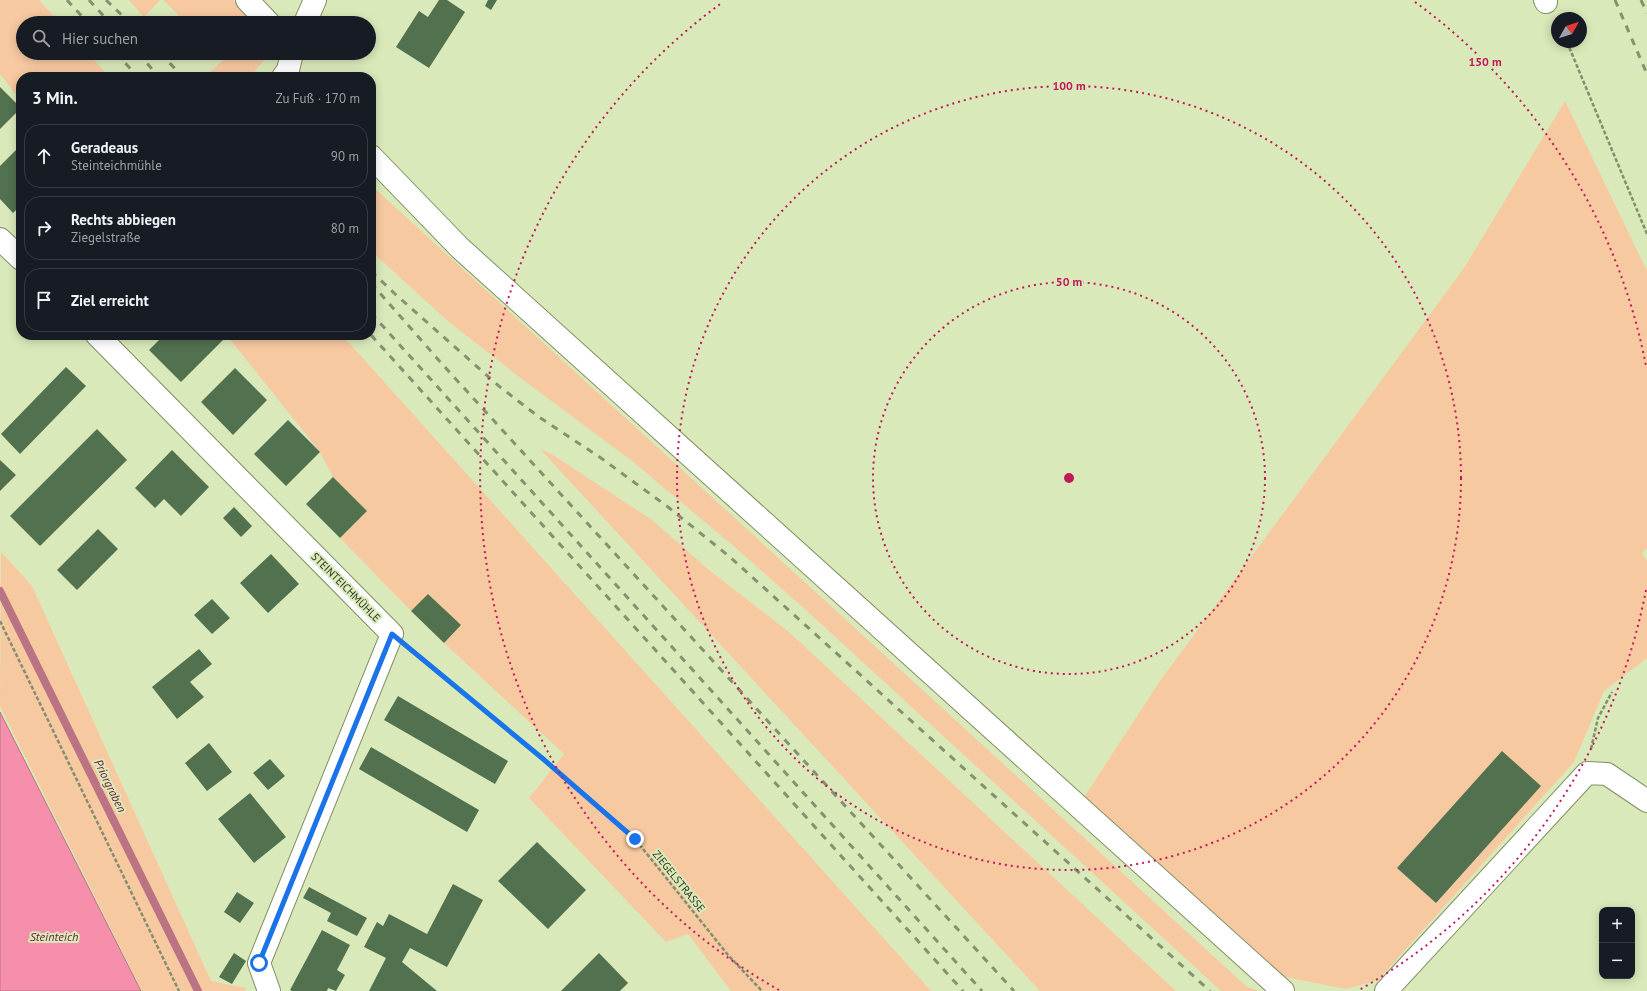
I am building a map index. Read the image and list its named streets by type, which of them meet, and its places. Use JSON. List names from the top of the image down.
{
  "streets": {
    "street": ["STEINTEICHMÜHLE"],
    "path": ["ZIEGELSTRASSE"]
  },
  "crossings": [
    ["STEINTEICHMÜHLE", "ZIEGELSTRASSE"]
  ],
  "water": ["Priorgraben", "Steinteich"],
  "north": "top right",
  "page": {
    "search": "Hier suchen",
    "heading": ["3 Min.", "Zu Fuß · 170 m"],
    "list": [
      ["Geradeaus", "Steinteichmühle", "90 m"],
      ["Rechts abbiegen", "Ziegelstraße", "80 m"],
      "Ziel erreicht"
    ],
    "map_buttons": ["+", "−"]
  },
  "rings": ["150 m", "100 m", "50 m"]
}
